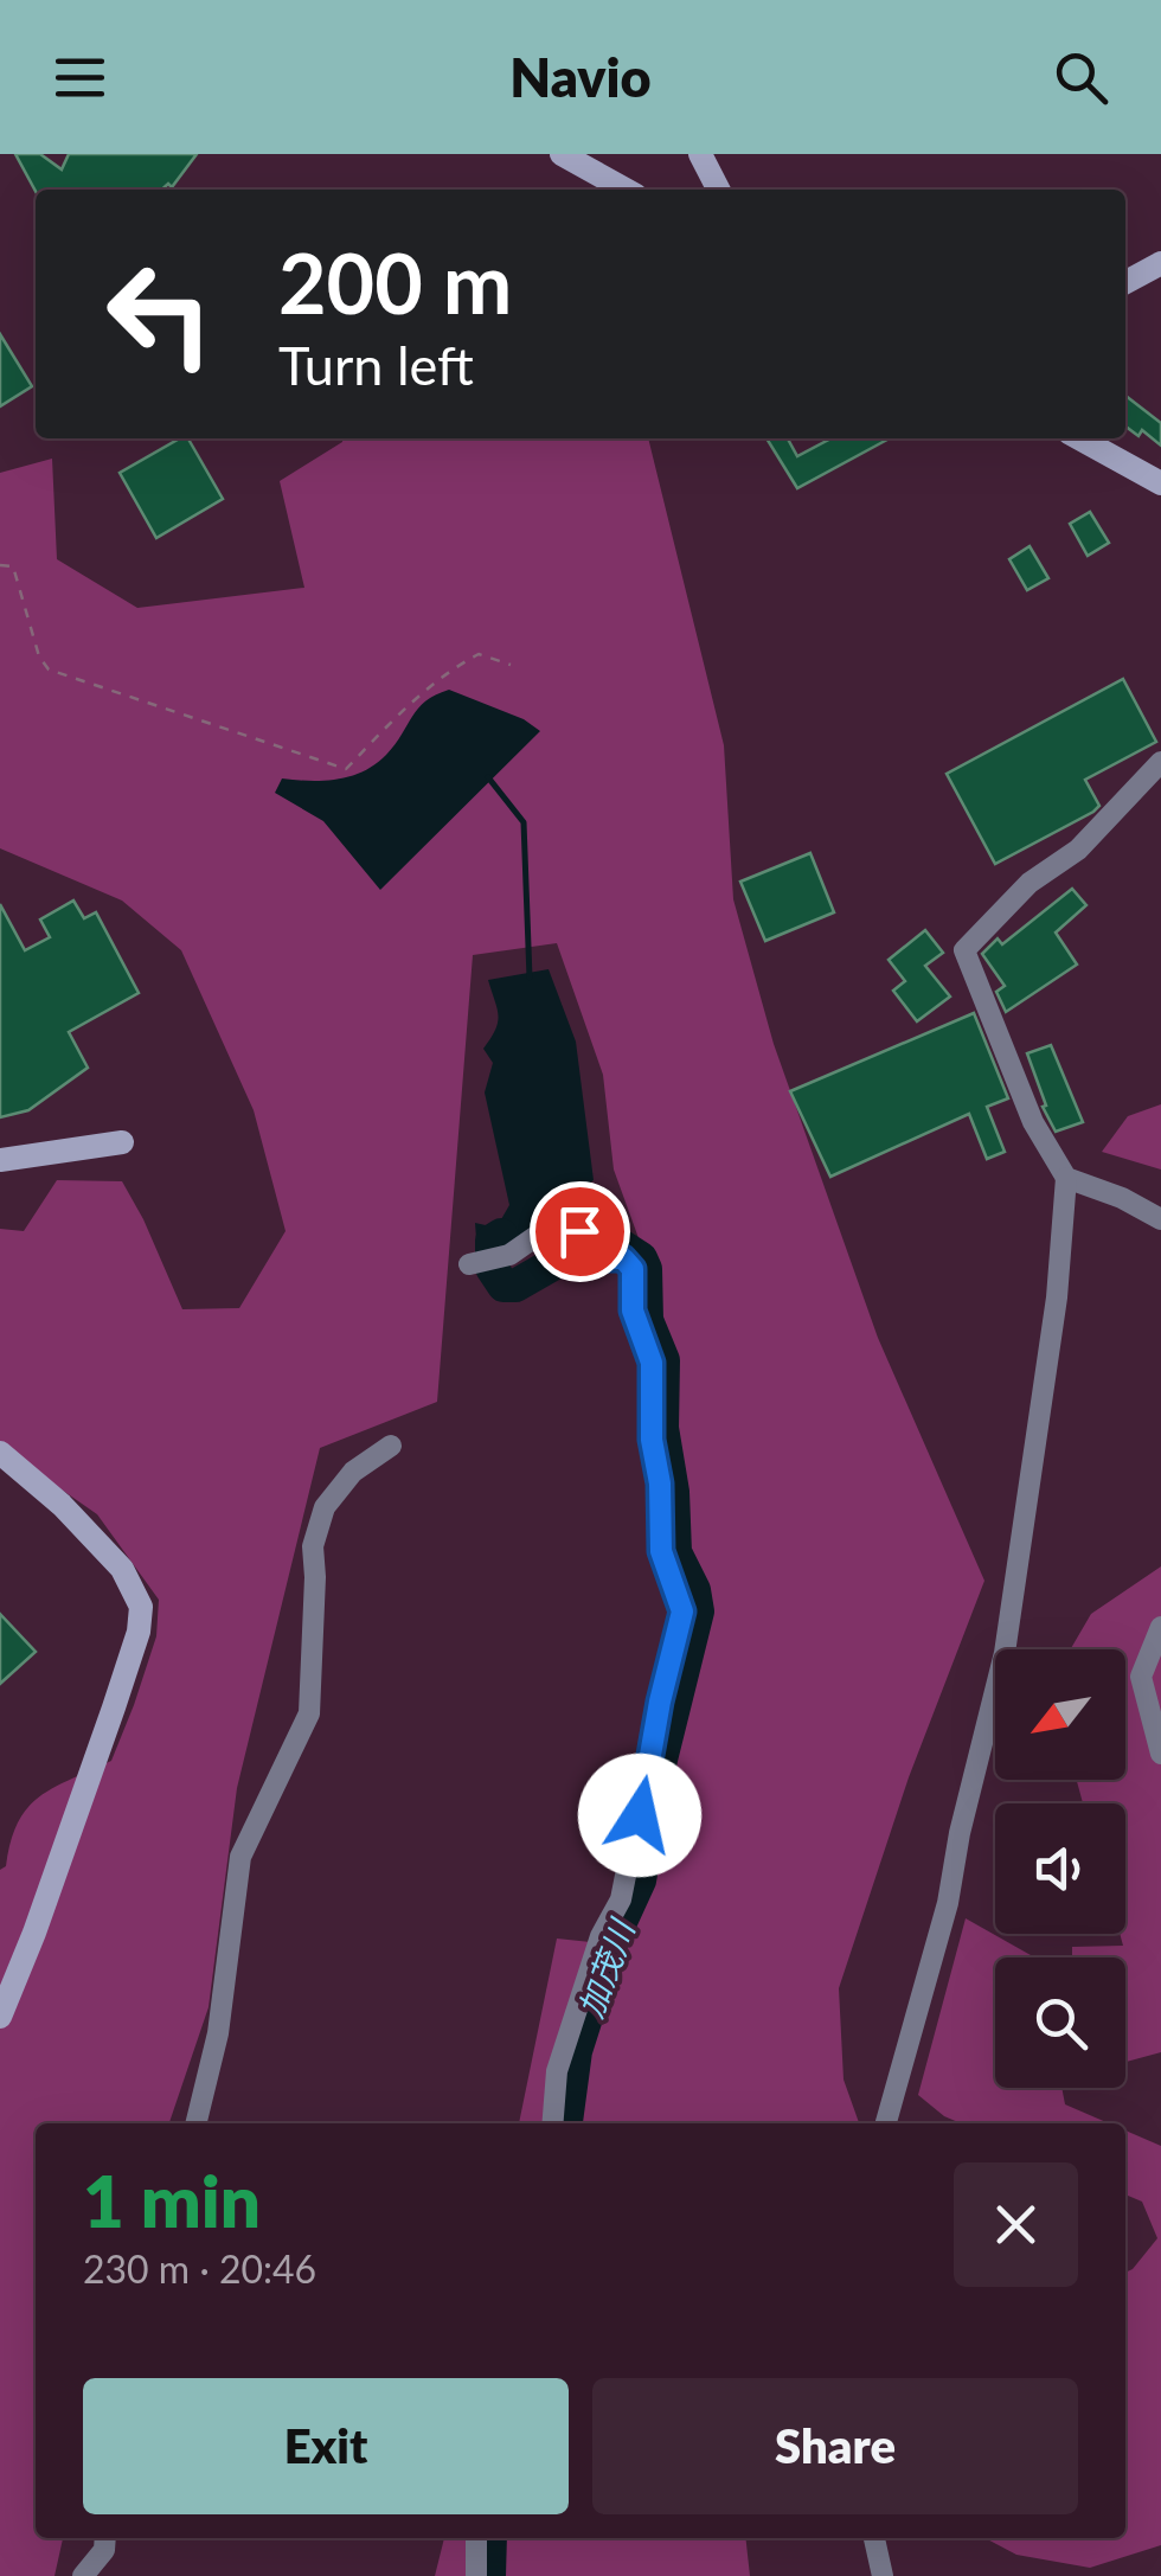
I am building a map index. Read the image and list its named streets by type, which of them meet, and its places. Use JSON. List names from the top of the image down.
{
  "water": ["加茂川"],
  "north": "bottom left",
  "page": {
    "header": "Navio",
    "turn": ["200 m", "Turn left"],
    "heading": ["1 min", "230 m · 20:46"],
    "buttons": ["Exit", "Share"]
  }
}
